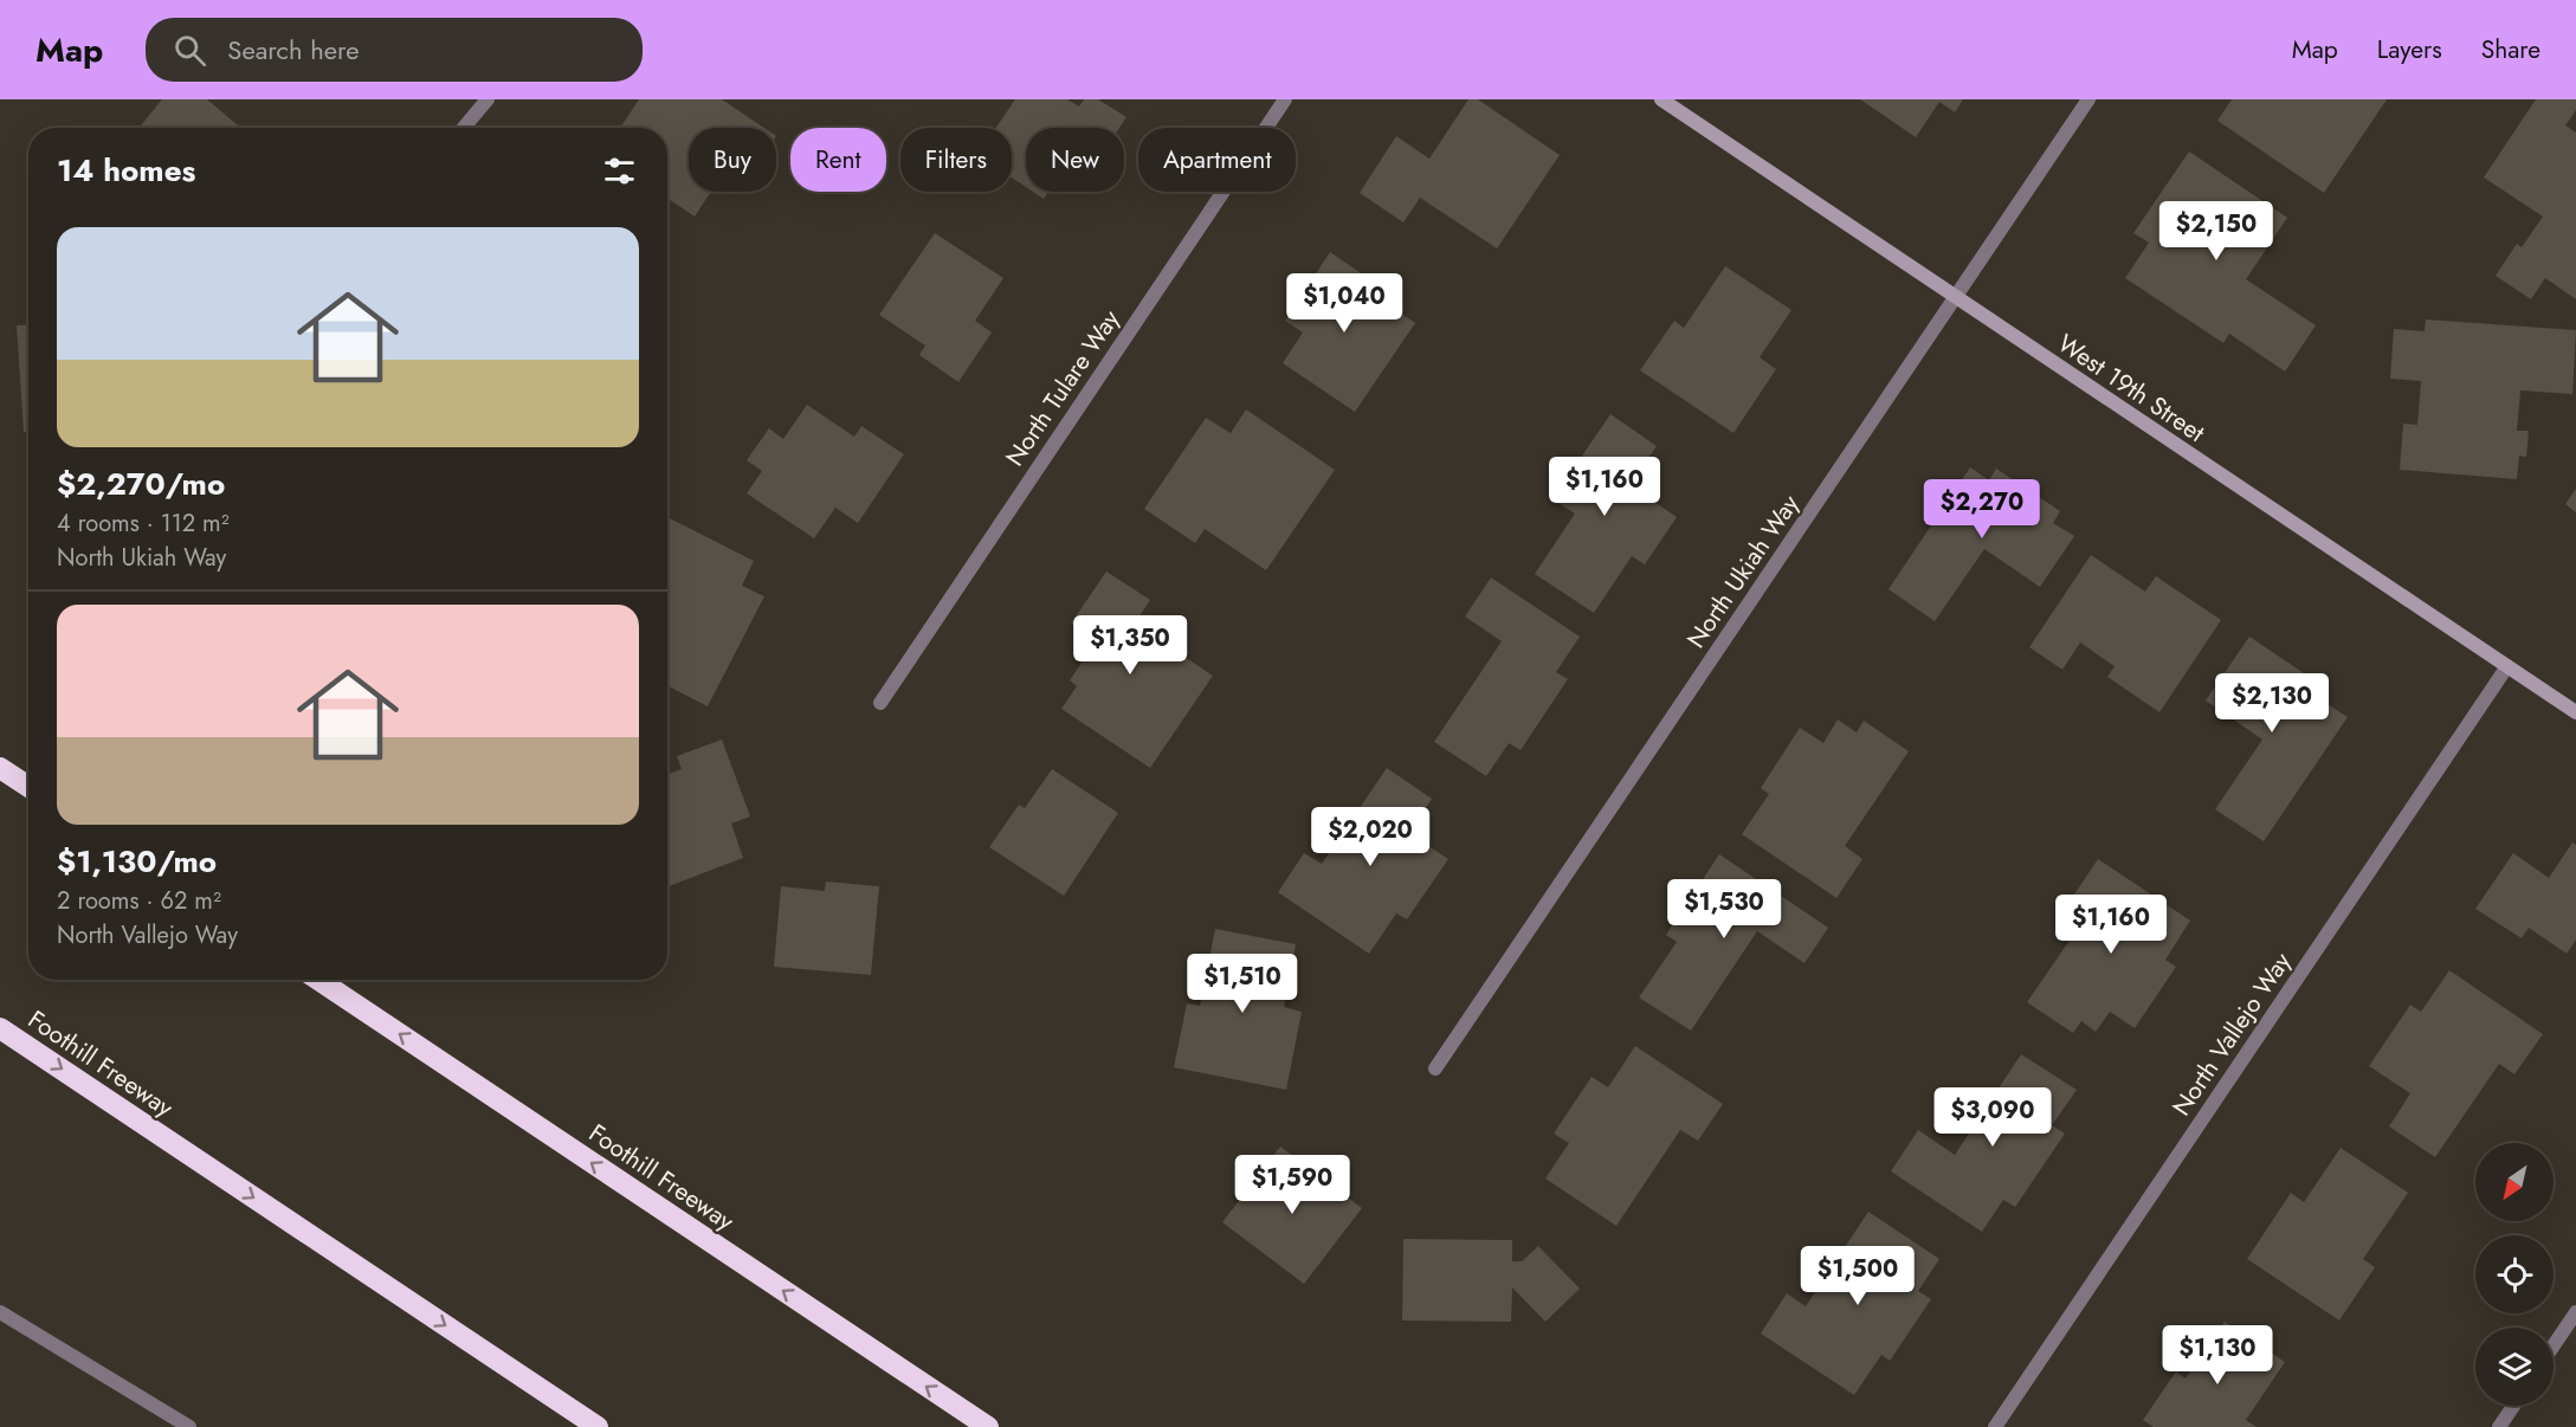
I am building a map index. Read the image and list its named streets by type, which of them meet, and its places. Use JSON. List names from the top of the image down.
{
  "streets": {
    "highway": ["Foothill Freeway"],
    "main road": ["West 19th Street"],
    "street": ["North Tulare Way", "North Ukiah Way", "North Vallejo Way"]
  },
  "crossings": [
    ["West 19th Street", "North Ukiah Way"],
    ["West 19th Street", "North Vallejo Way"]
  ],
  "north": "bottom left",
  "page": {
    "header": "Map",
    "search": "Search here",
    "nav": ["Map", "Layers", "Share"],
    "chip": [
      "Buy",
      "Rent",
      "Filters",
      "New",
      "Apartment"
    ],
    "heading": "14 homes",
    "price": [
      "$2,150",
      "$1,040",
      "$1,160",
      "$2,270",
      "$1,350",
      "$2,130",
      "$2,020",
      "$1,530",
      "$1,160",
      "$1,510",
      "$3,090",
      "$1,590",
      "$1,500",
      "$1,130"
    ],
    "list": [
      {
        "name": "$2,270/mo",
        "note": "4 rooms · 112 m² · North Ukiah Way"
      },
      {
        "name": "$1,130/mo",
        "note": "2 rooms · 62 m² · North Vallejo Way"
      }
    ]
  }
}
